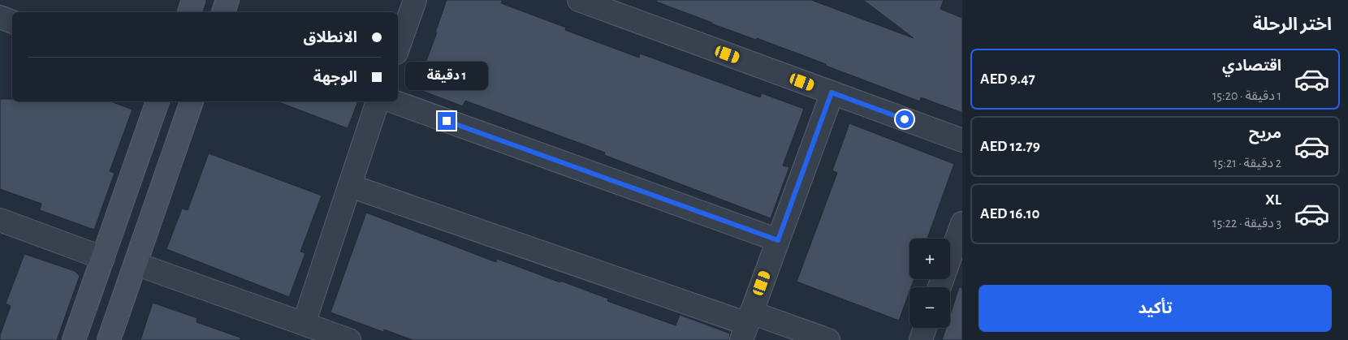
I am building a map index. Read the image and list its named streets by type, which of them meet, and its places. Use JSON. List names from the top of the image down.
{
  "page": {
    "heading": "اختر الرحلة",
    "banner": ["الانطلاق", "الوجهة"],
    "list": [
      {
        "name": "اقتصادي",
        "note": "1 دقيقة · 15:20",
        "value": "AED 9.47"
      },
      {
        "name": "مريح",
        "note": "2 دقيقة · 15:21",
        "value": "AED 12.79"
      },
      {
        "name": "XL",
        "note": "3 دقيقة · 15:22",
        "value": "AED 16.10"
      }
    ],
    "bubble": "1 دقيقة",
    "map_buttons": ["+", "−"],
    "buttons": "تأكيد"
  }
}
